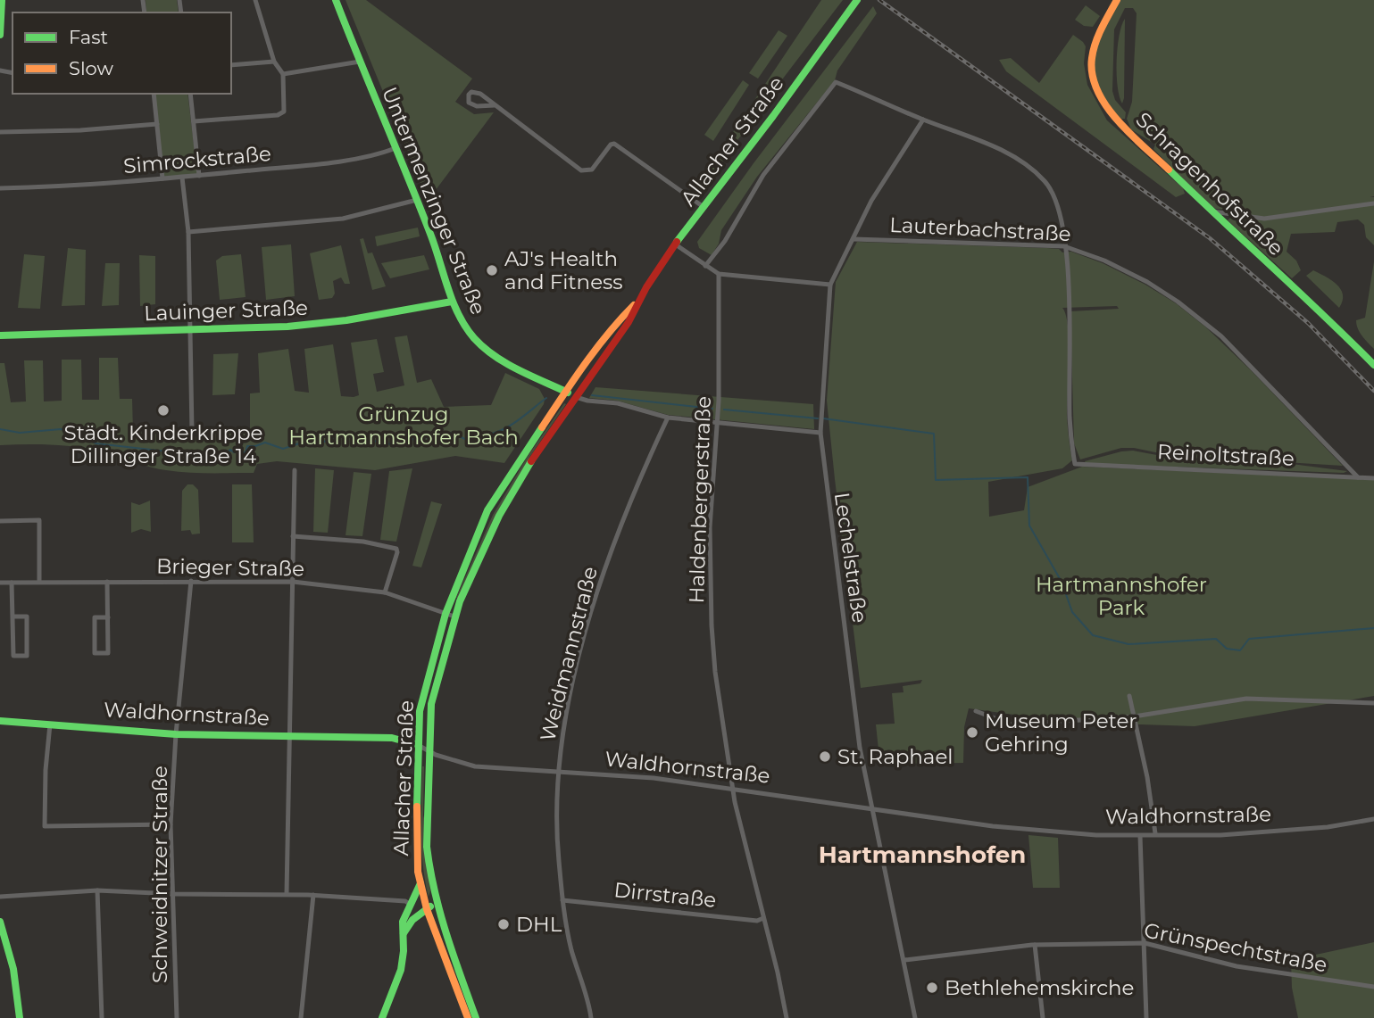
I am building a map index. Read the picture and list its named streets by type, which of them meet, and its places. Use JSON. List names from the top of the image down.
{
  "streets": {
    "street": [
      "Allacher Straße",
      "Simrockstraße",
      "Schragenhofstraße",
      "Untermenzinger Straße",
      "Lauterbachstraße",
      "Lauinger Straße",
      "Reinoltstraße",
      "Haldenbergerstraße",
      "Lechelstraße",
      "Brieger Straße",
      "Weidmannstraße",
      "Waldhornstraße",
      "Schweidnitzer Straße",
      "Dirrstraße",
      "Grünspechtstraße"
    ]
  },
  "crossings": [
    ["Allacher Straße", "Untermenzinger Straße"],
    ["Allacher Straße", "Brieger Straße"],
    ["Allacher Straße", "Waldhornstraße"],
    ["Simrockstraße", "Untermenzinger Straße"],
    ["Untermenzinger Straße", "Lauinger Straße"],
    ["Lauterbachstraße", "Reinoltstraße"],
    ["Lauterbachstraße", "Lechelstraße"],
    ["Haldenbergerstraße", "Waldhornstraße"],
    ["Haldenbergerstraße", "Dirrstraße"],
    ["Lechelstraße", "Waldhornstraße"],
    ["Lechelstraße", "Grünspechtstraße"],
    ["Brieger Straße", "Schweidnitzer Straße"],
    ["Weidmannstraße", "Waldhornstraße"],
    ["Weidmannstraße", "Dirrstraße"],
    ["Waldhornstraße", "Schweidnitzer Straße"]
  ],
  "districts": ["Hartmannshofen"],
  "parks": ["Grünzug Hartmannshofer Bach", "Hartmannshofer Park"],
  "places": [
    "AJ's Health and Fitness",
    "Städt. Kinderkrippe Dillinger Straße 14",
    "Museum Peter Gehring",
    "St. Raphael",
    "DHL",
    "Bethlehemskirche"
  ],
  "legend": ["Fast", "Slow"]
}
